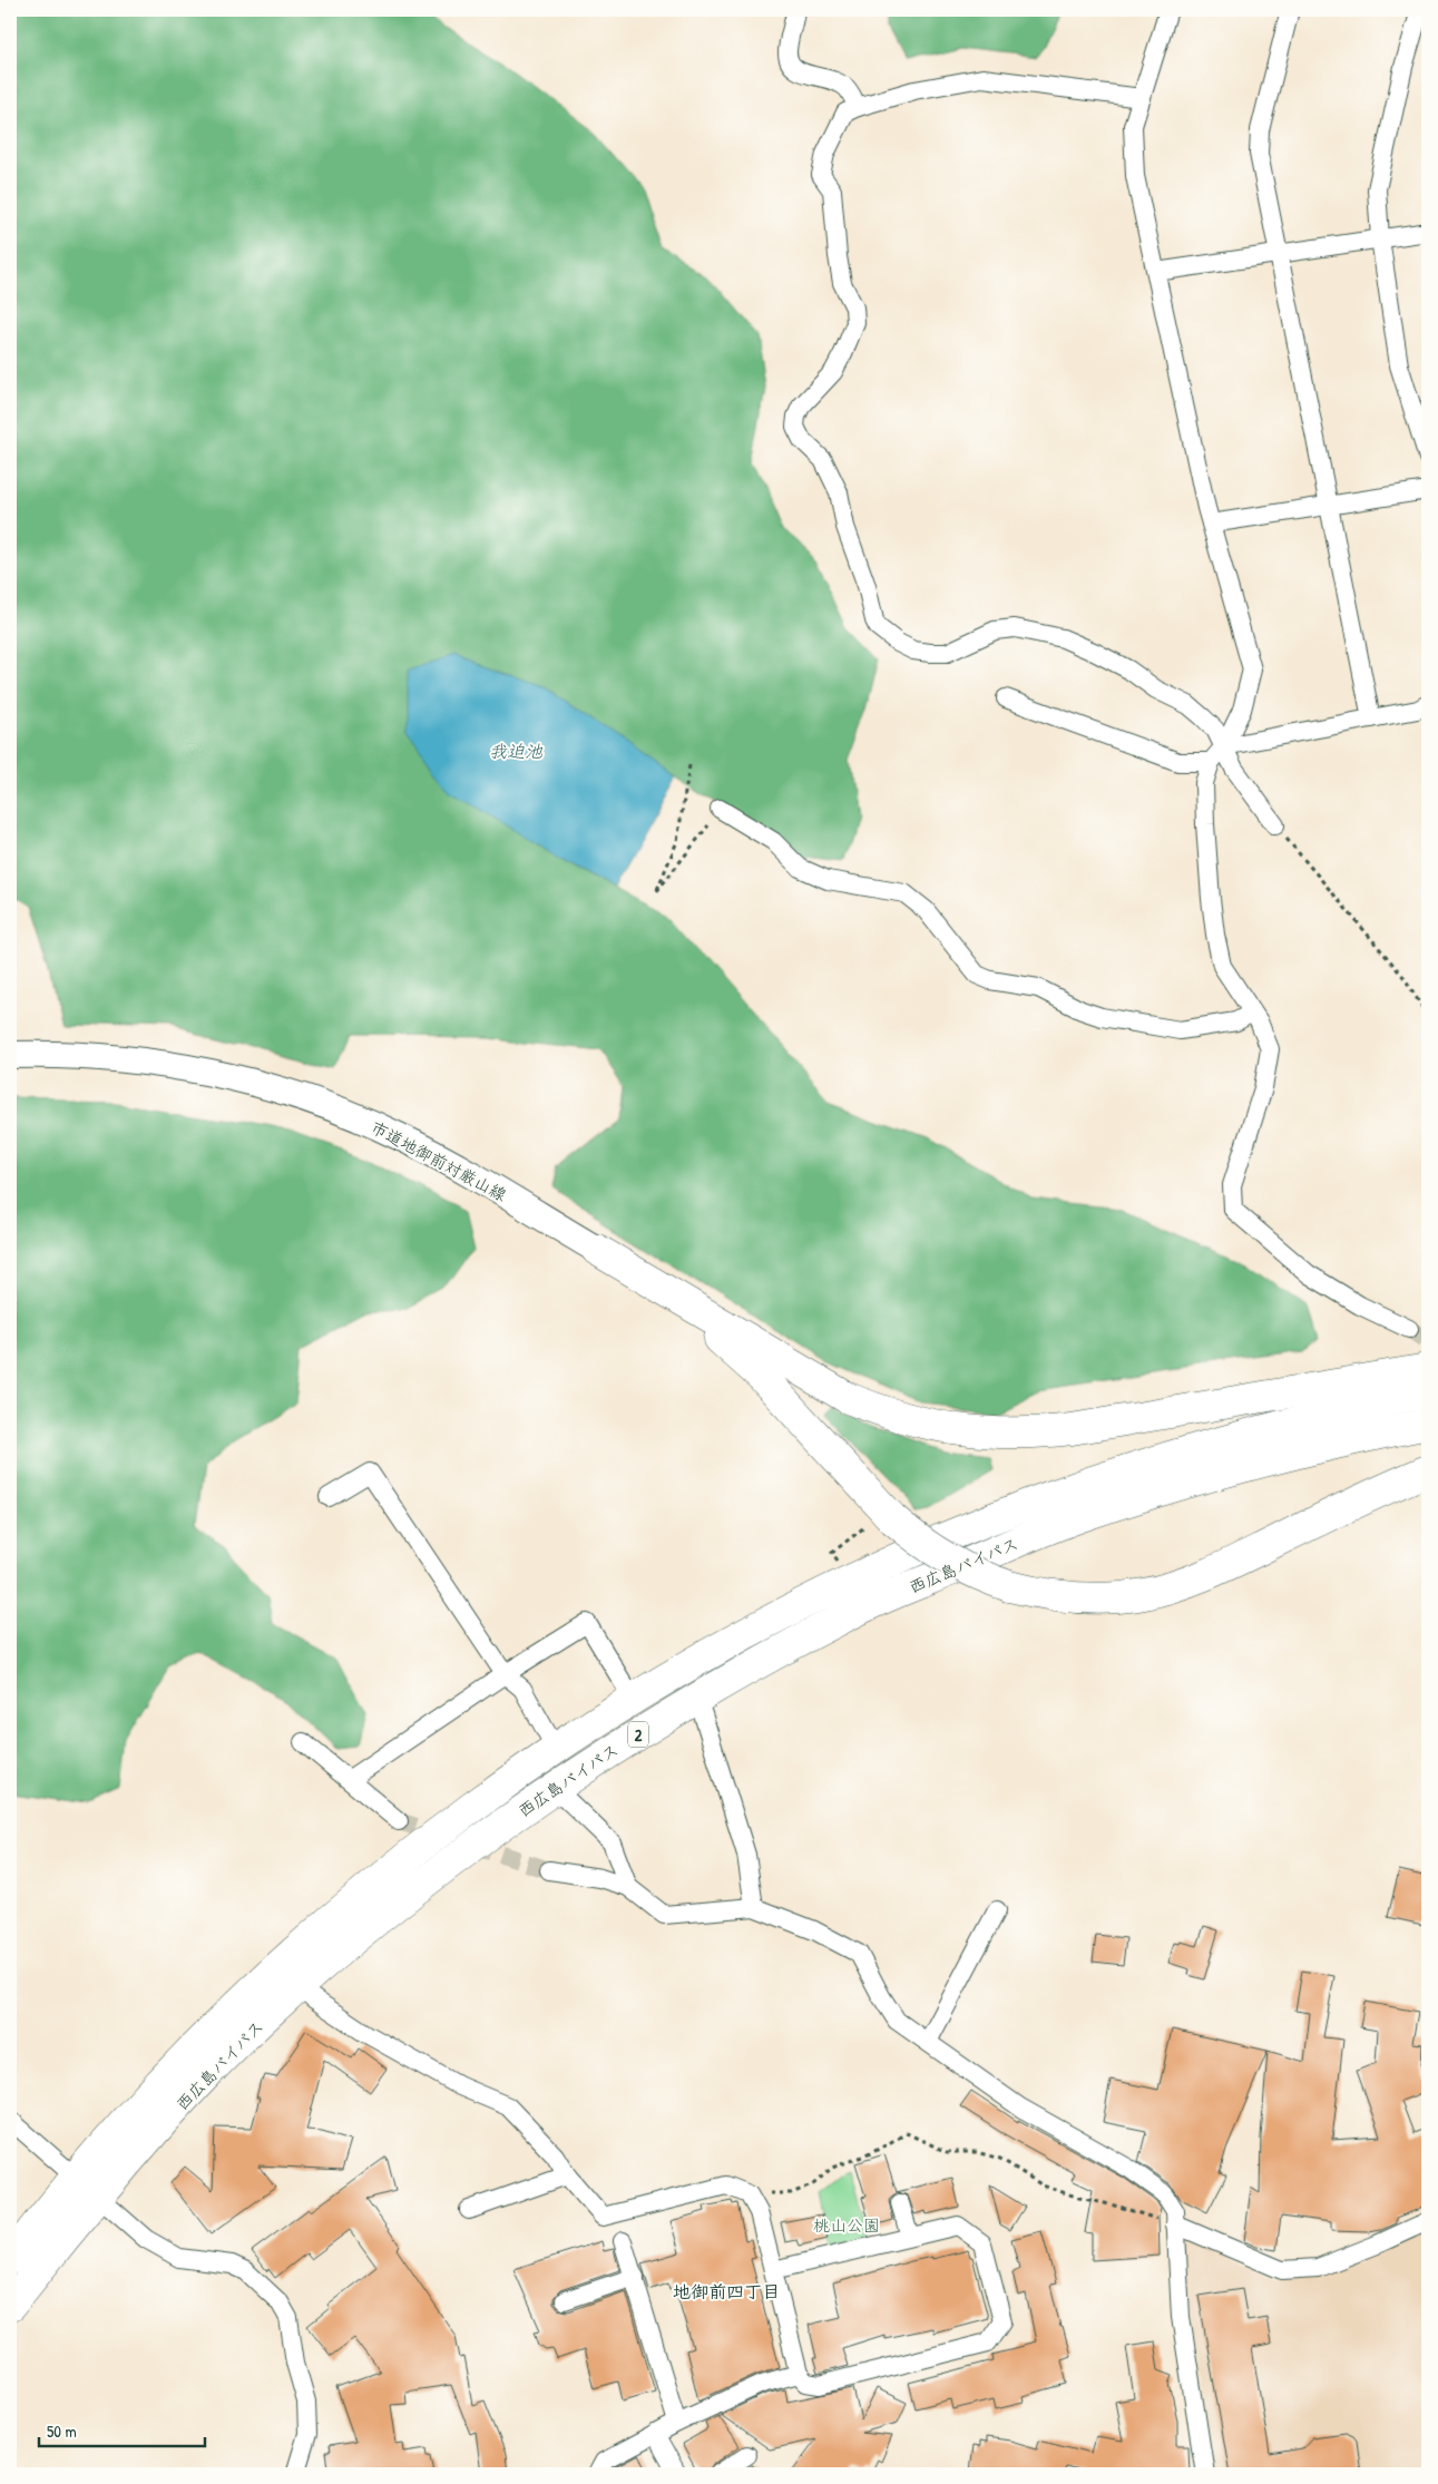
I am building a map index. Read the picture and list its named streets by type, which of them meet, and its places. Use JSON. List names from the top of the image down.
{
  "streets": {
    "highway": ["西広島バイパス", "2"],
    "street": ["市道地御前対厳山線"]
  },
  "districts": ["地御前四丁目"],
  "water": ["我迫池"],
  "parks": ["桃山公園"],
  "scale_bar": "50 m"
}
